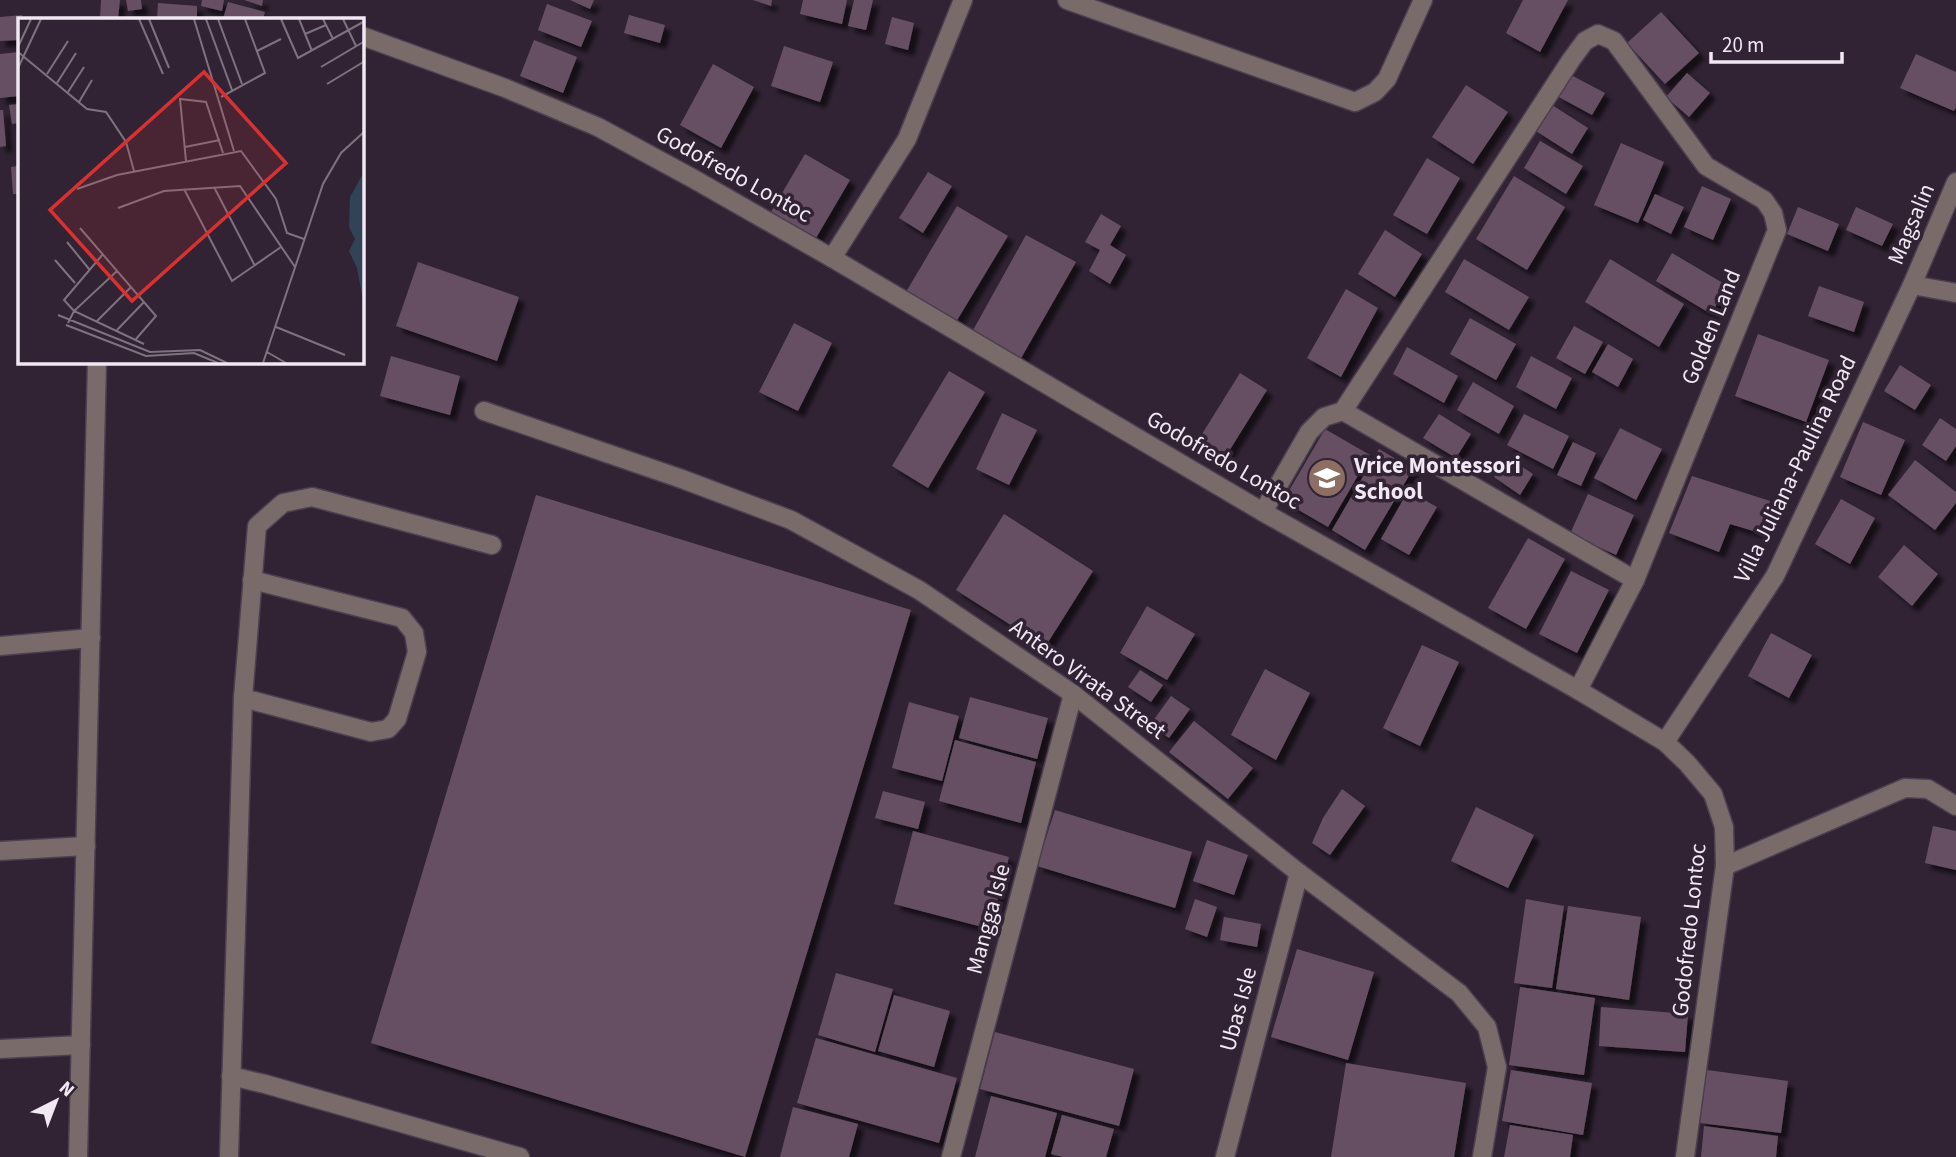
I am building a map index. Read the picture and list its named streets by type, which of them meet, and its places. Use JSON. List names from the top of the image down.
{
  "streets": {
    "street": [
      "Godofredo Lontoc",
      "Magsalin",
      "Golden Land",
      "Villa Juliana-Paulina Road",
      "Antero Virata Street",
      "Mangga Isle",
      "Ubas Isle"
    ]
  },
  "crossings": [
    ["Godofredo Lontoc", "Golden Land"],
    ["Godofredo Lontoc", "Villa Juliana-Paulina Road"],
    ["Magsalin", "Villa Juliana-Paulina Road"],
    ["Antero Virata Street", "Mangga Isle"],
    ["Antero Virata Street", "Ubas Isle"]
  ],
  "places": {
    "school or university": ["Vrice Montessori School"]
  },
  "scale_bar": "20 m",
  "north": "top right"
}
